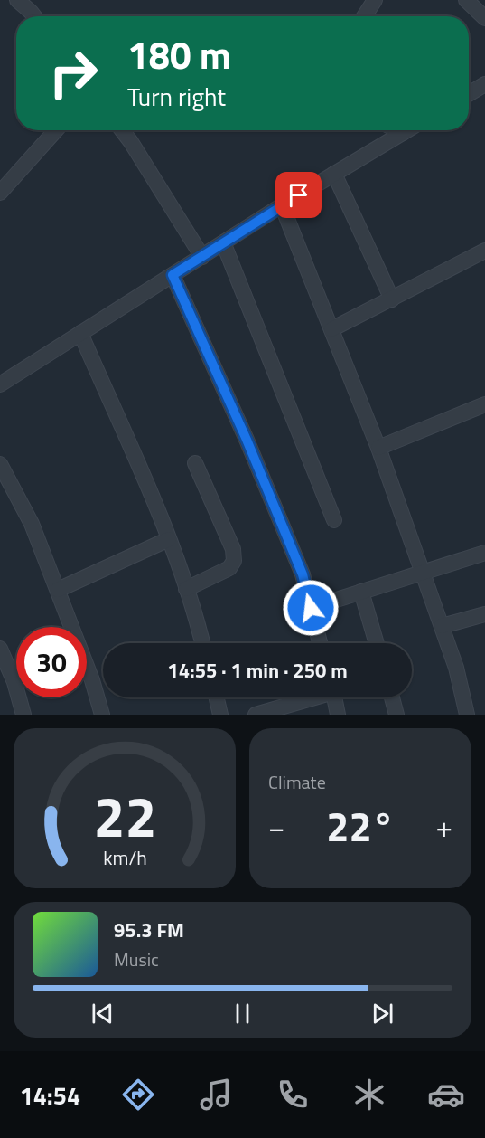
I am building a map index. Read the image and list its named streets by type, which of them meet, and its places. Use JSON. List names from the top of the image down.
{
  "page": {
    "turn": ["180 m", "Turn right"],
    "limit": "30",
    "trip": "14:55 · 1 min · 250 m",
    "tile": "Climate",
    "heat": ["−", "22°", "+"],
    "song": ["95.3 FM", "Music"],
    "tabs": "14:54",
    "gauge": ["22", "km/h"]
  }
}
